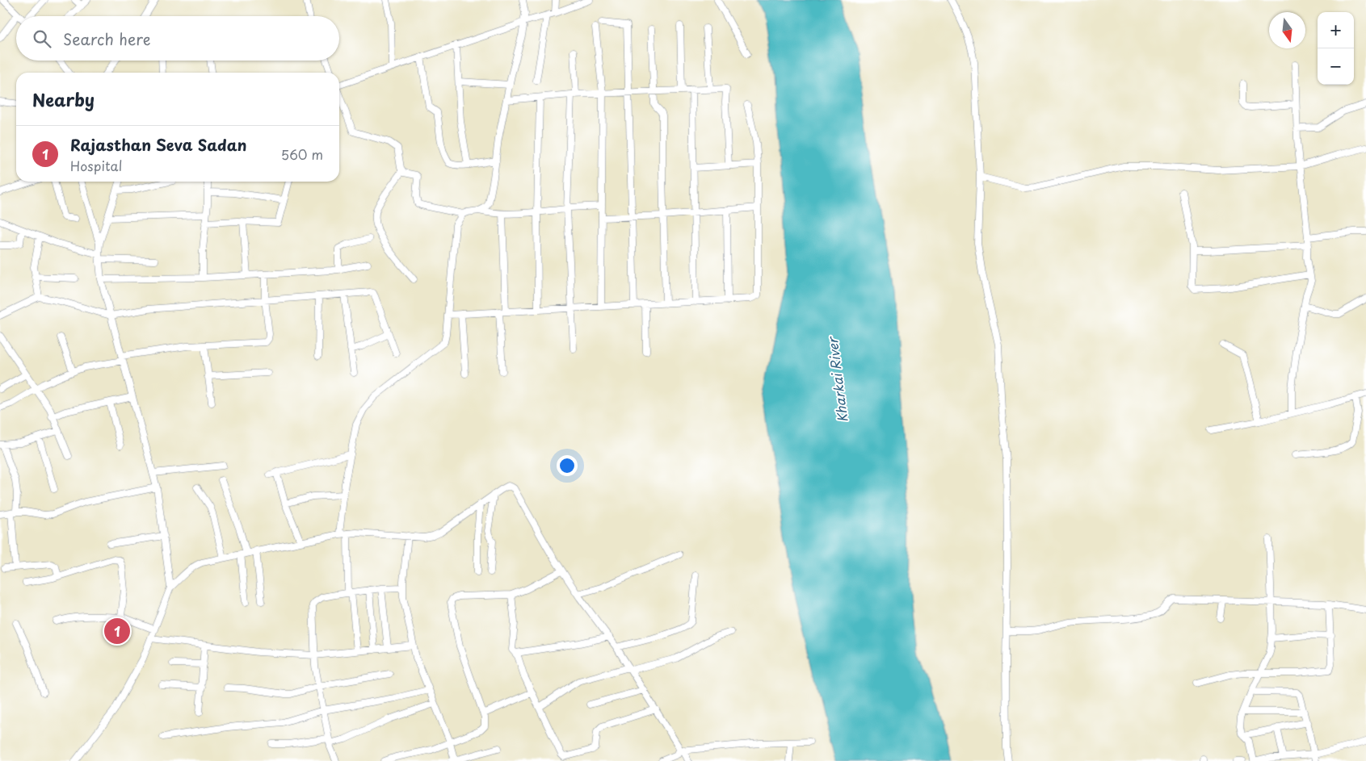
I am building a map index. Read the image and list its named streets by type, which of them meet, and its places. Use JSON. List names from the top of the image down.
{
  "water": ["Kharkai River"],
  "north": "bottom",
  "page": {
    "map_buttons": ["+", "−"],
    "search": "Search here",
    "heading": "Nearby",
    "list": [
      {
        "mark": "1",
        "name": "Rajasthan Seva Sadan",
        "note": "Hospital",
        "value": "560 m"
      }
    ],
    "pins": "1"
  }
}
